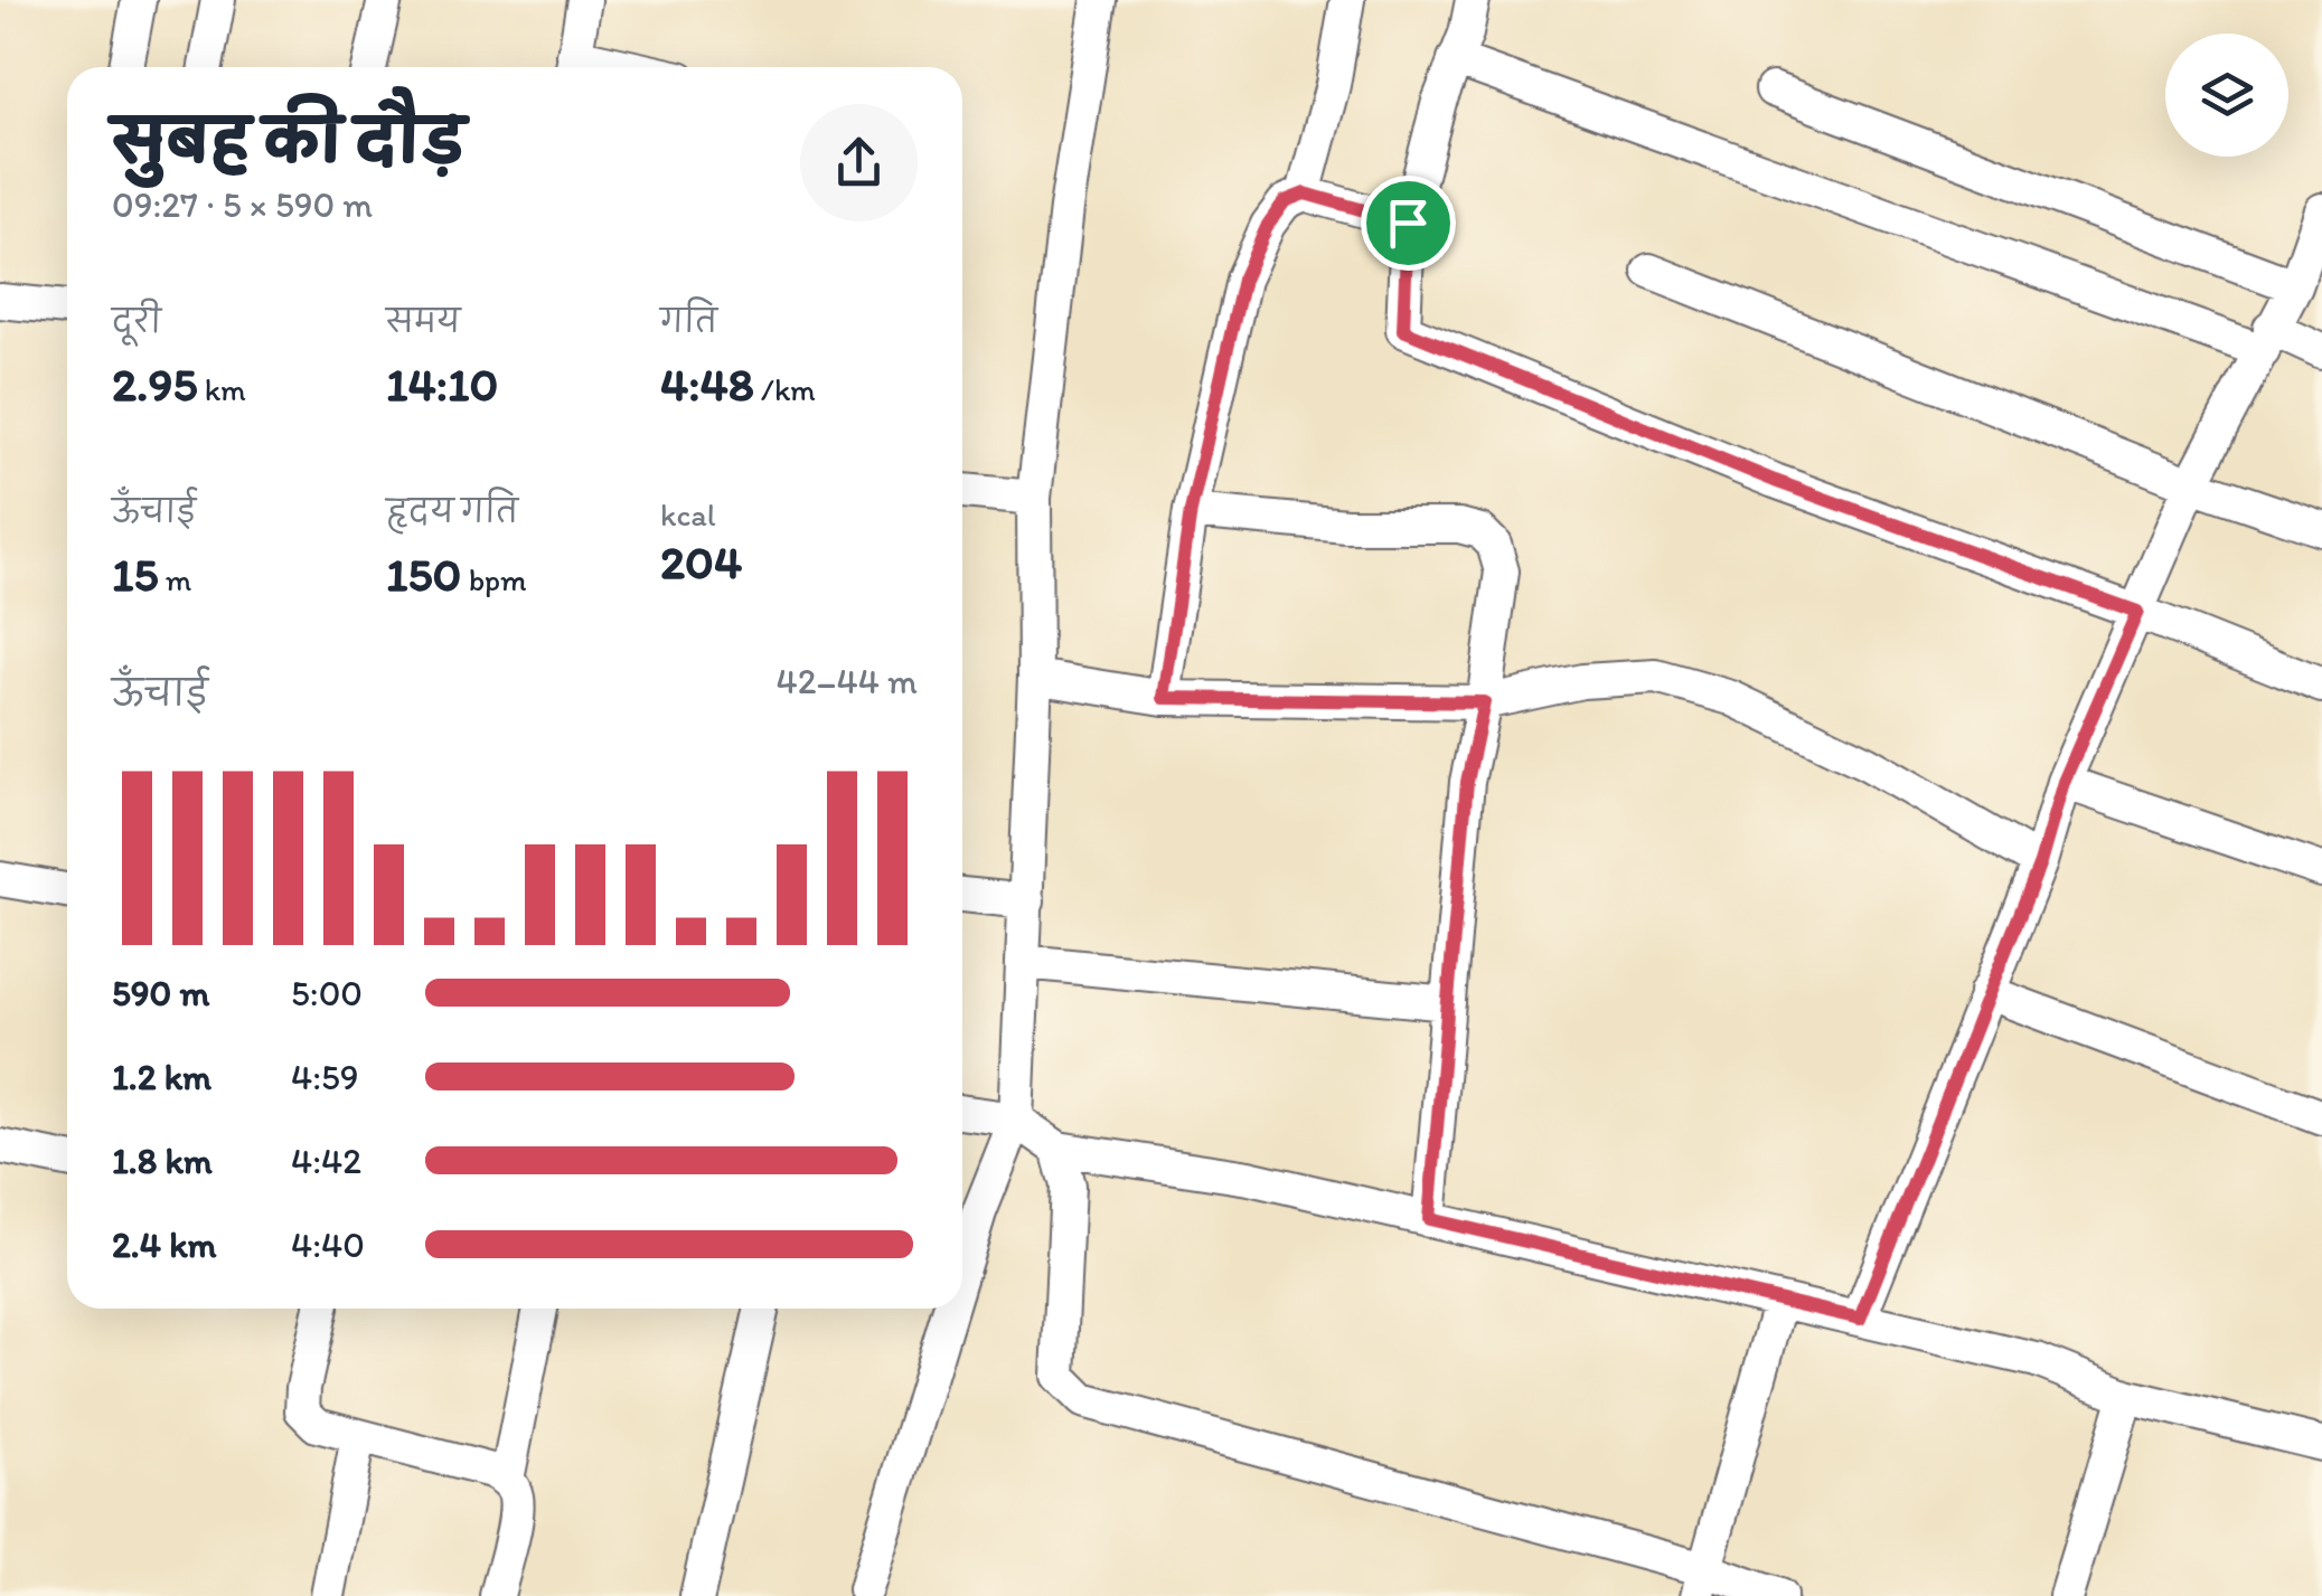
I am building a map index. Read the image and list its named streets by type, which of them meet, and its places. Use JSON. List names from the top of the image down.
{
  "page": {
    "heading": ["सुबह की दौड़", "09:27 · 5 × 590 m"],
    "stats": [
      ["दूरी", "2.95 km"],
      ["समय", "14:10"],
      ["गति", "4:48 /km"],
      ["ऊँचाई", "15 m"],
      ["हृदय गति", "150 bpm"],
      ["kcal", "204"]
    ],
    "chart": ["ऊँचाई", "42–44 m"],
    "list": [
      {
        "name": "590 m",
        "note": "5:00"
      },
      {
        "name": "1.2 km",
        "note": "4:59"
      },
      {
        "name": "1.8 km",
        "note": "4:42"
      },
      {
        "name": "2.4 km",
        "note": "4:40"
      }
    ]
  }
}
